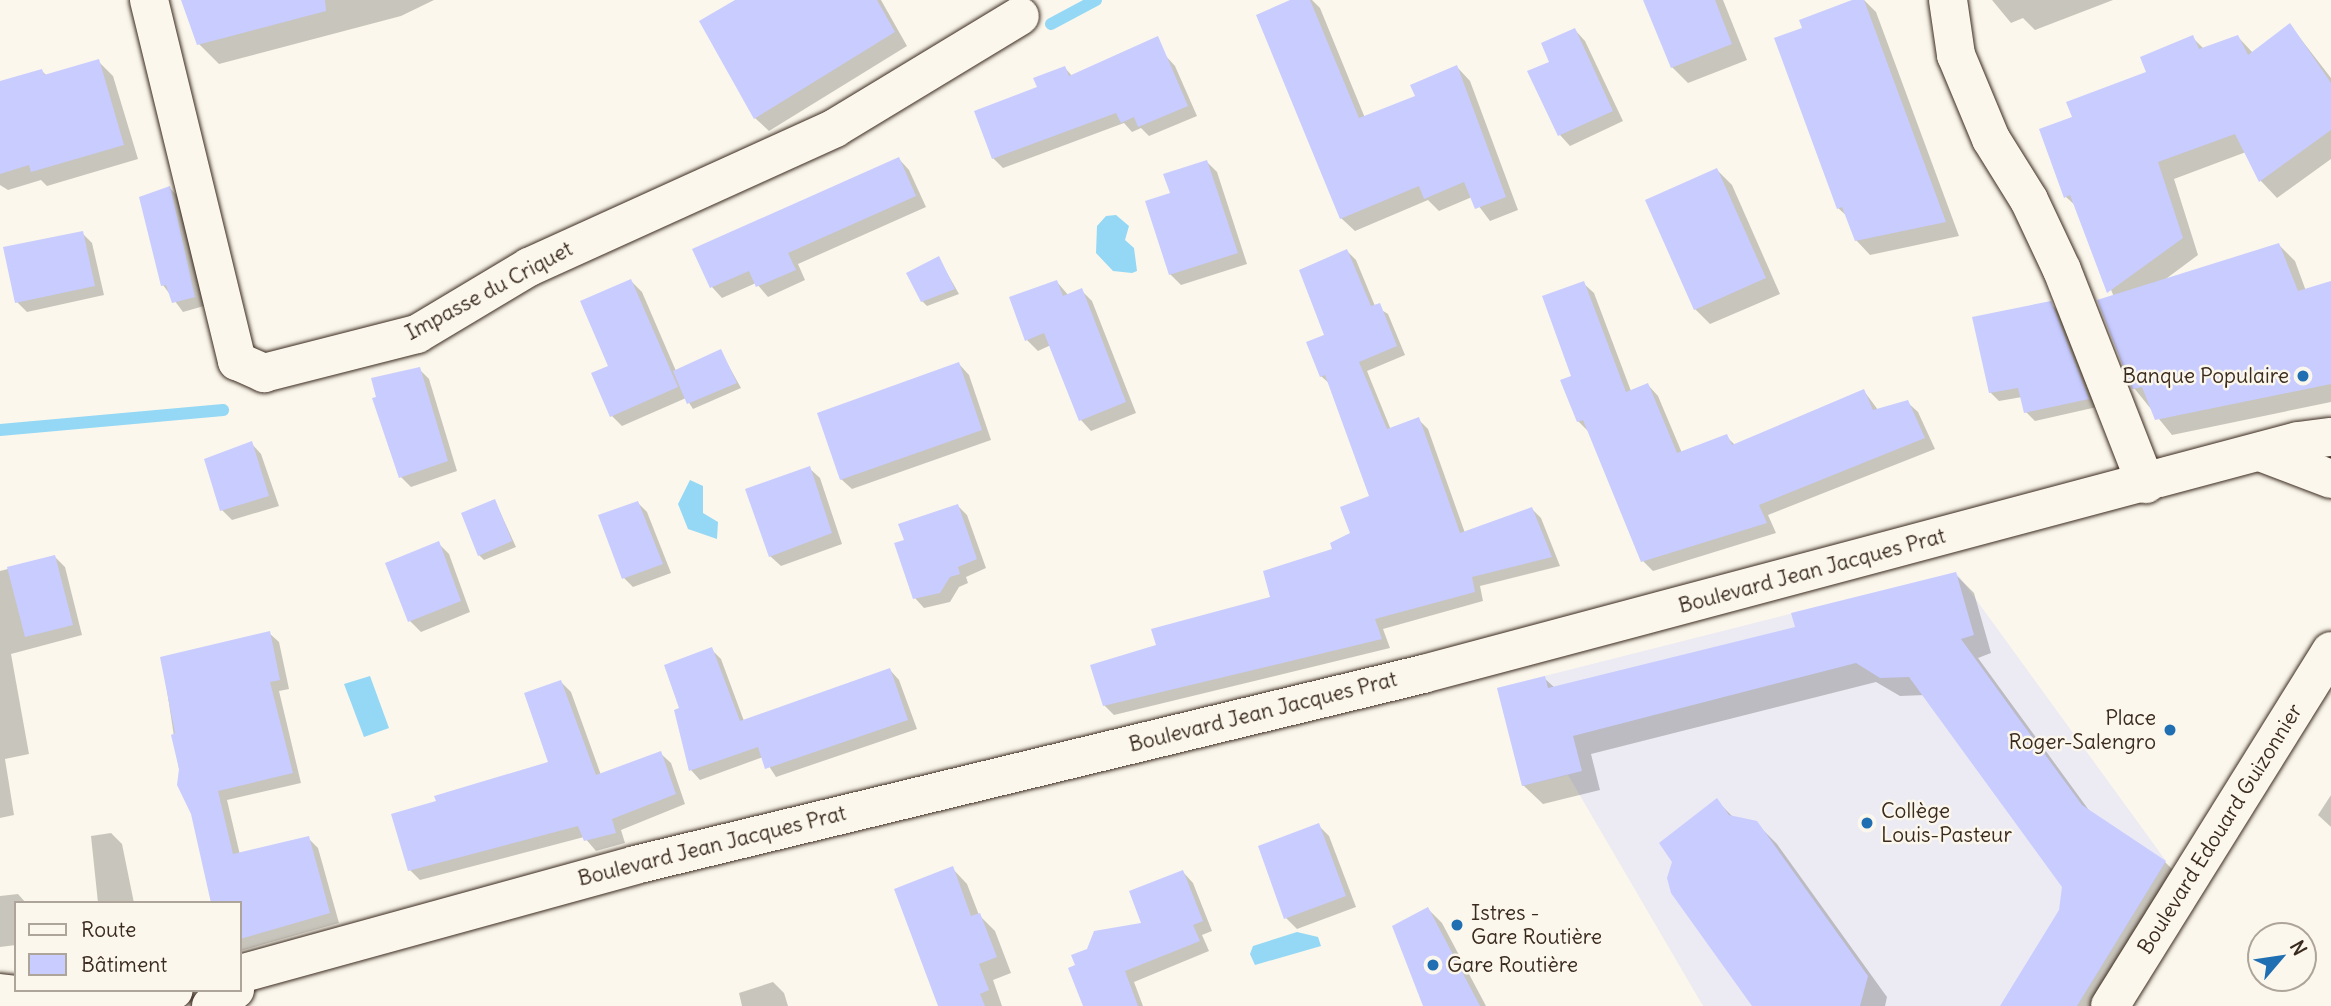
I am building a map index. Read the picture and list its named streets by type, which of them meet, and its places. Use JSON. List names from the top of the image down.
{
  "streets": {
    "main road": ["Impasse du Criquet", "Boulevard Jean Jacques Prat", "Boulevard Edouard Guizonnier"]
  },
  "places": [
    "Banque Populaire",
    "Place Roger-Salengro",
    "Collège Louis-Pasteur",
    "Istres - Gare Routière",
    "Gare Routière"
  ],
  "legend": ["Route", "Bâtiment"],
  "north": "top right"
}
